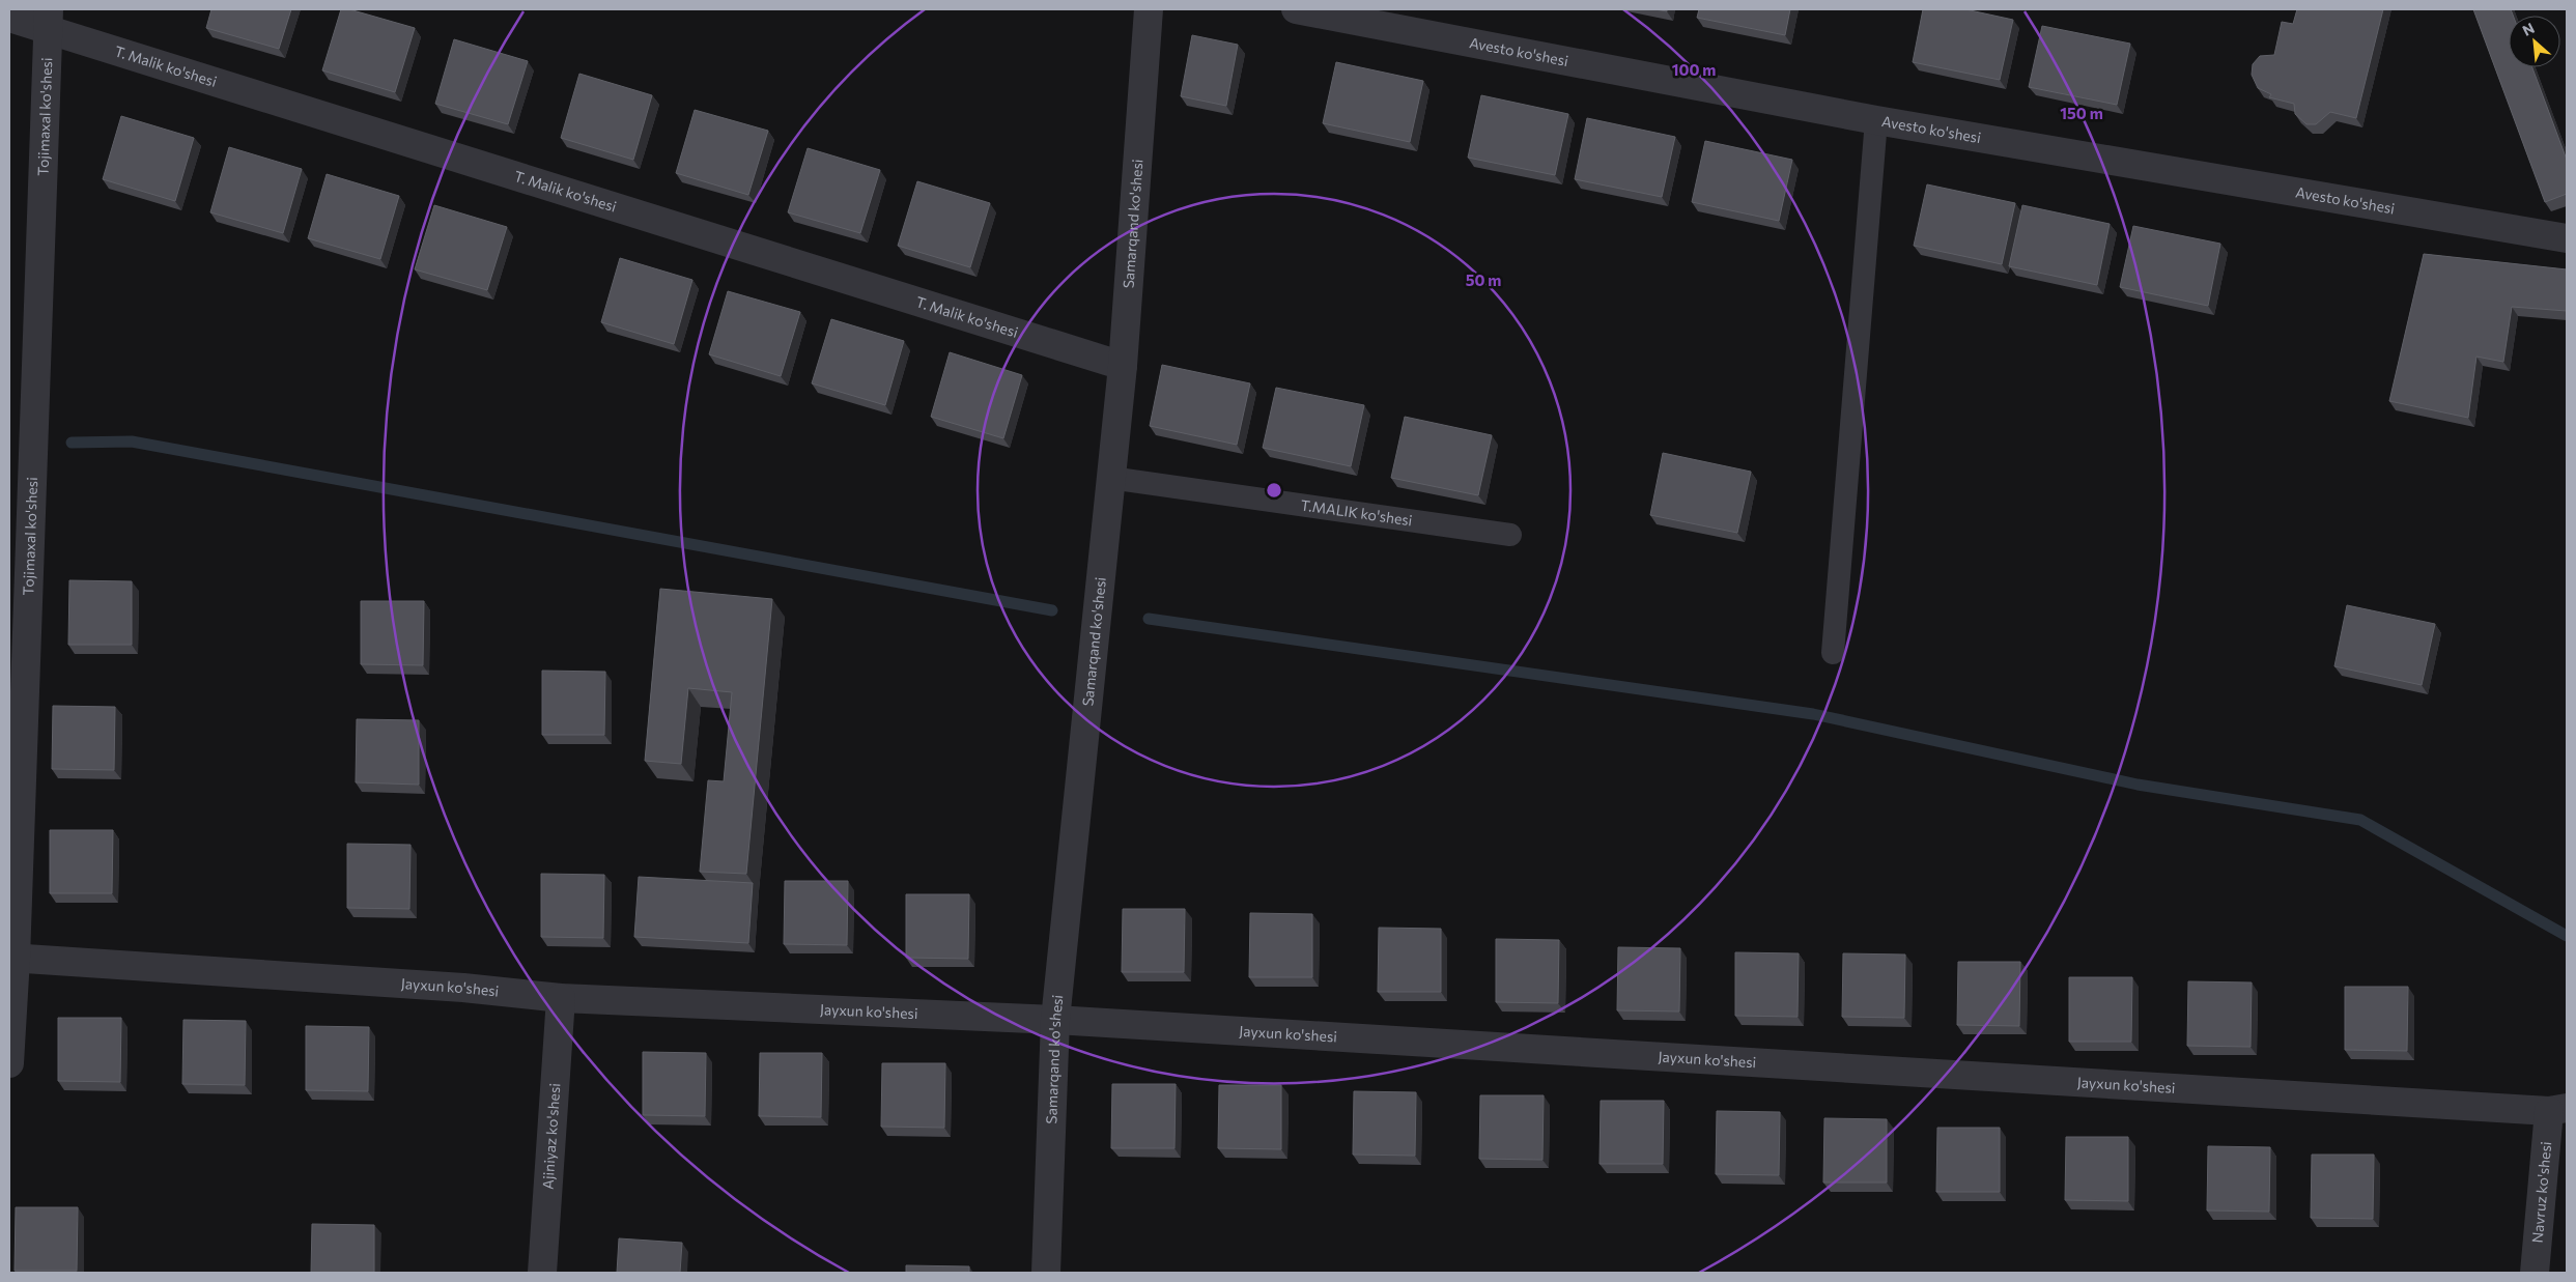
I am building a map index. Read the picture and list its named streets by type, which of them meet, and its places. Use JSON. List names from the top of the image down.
{
  "streets": {
    "street": [
      "Avesto ko'shesi",
      "T. Malik ko'shesi",
      "Tojimaxal ko'shesi",
      "Samarqand ko'shesi",
      "Jayxun ko'shesi",
      "Ajiniyaz ko'shesi",
      "Navruz ko'shesi"
    ],
    "lane": ["T.MALIK ko'shesi"]
  },
  "crossings": [
    ["T. Malik ko'shesi", "Tojimaxal ko'shesi"],
    ["T. Malik ko'shesi", "Samarqand ko'shesi"],
    ["Tojimaxal ko'shesi", "Jayxun ko'shesi"],
    ["Samarqand ko'shesi", "T.MALIK ko'shesi"],
    ["Samarqand ko'shesi", "Jayxun ko'shesi"],
    ["Jayxun ko'shesi", "Ajiniyaz ko'shesi"],
    ["Jayxun ko'shesi", "Navruz ko'shesi"]
  ],
  "north": "top left",
  "rings": ["100 m", "150 m", "50 m"]
}
